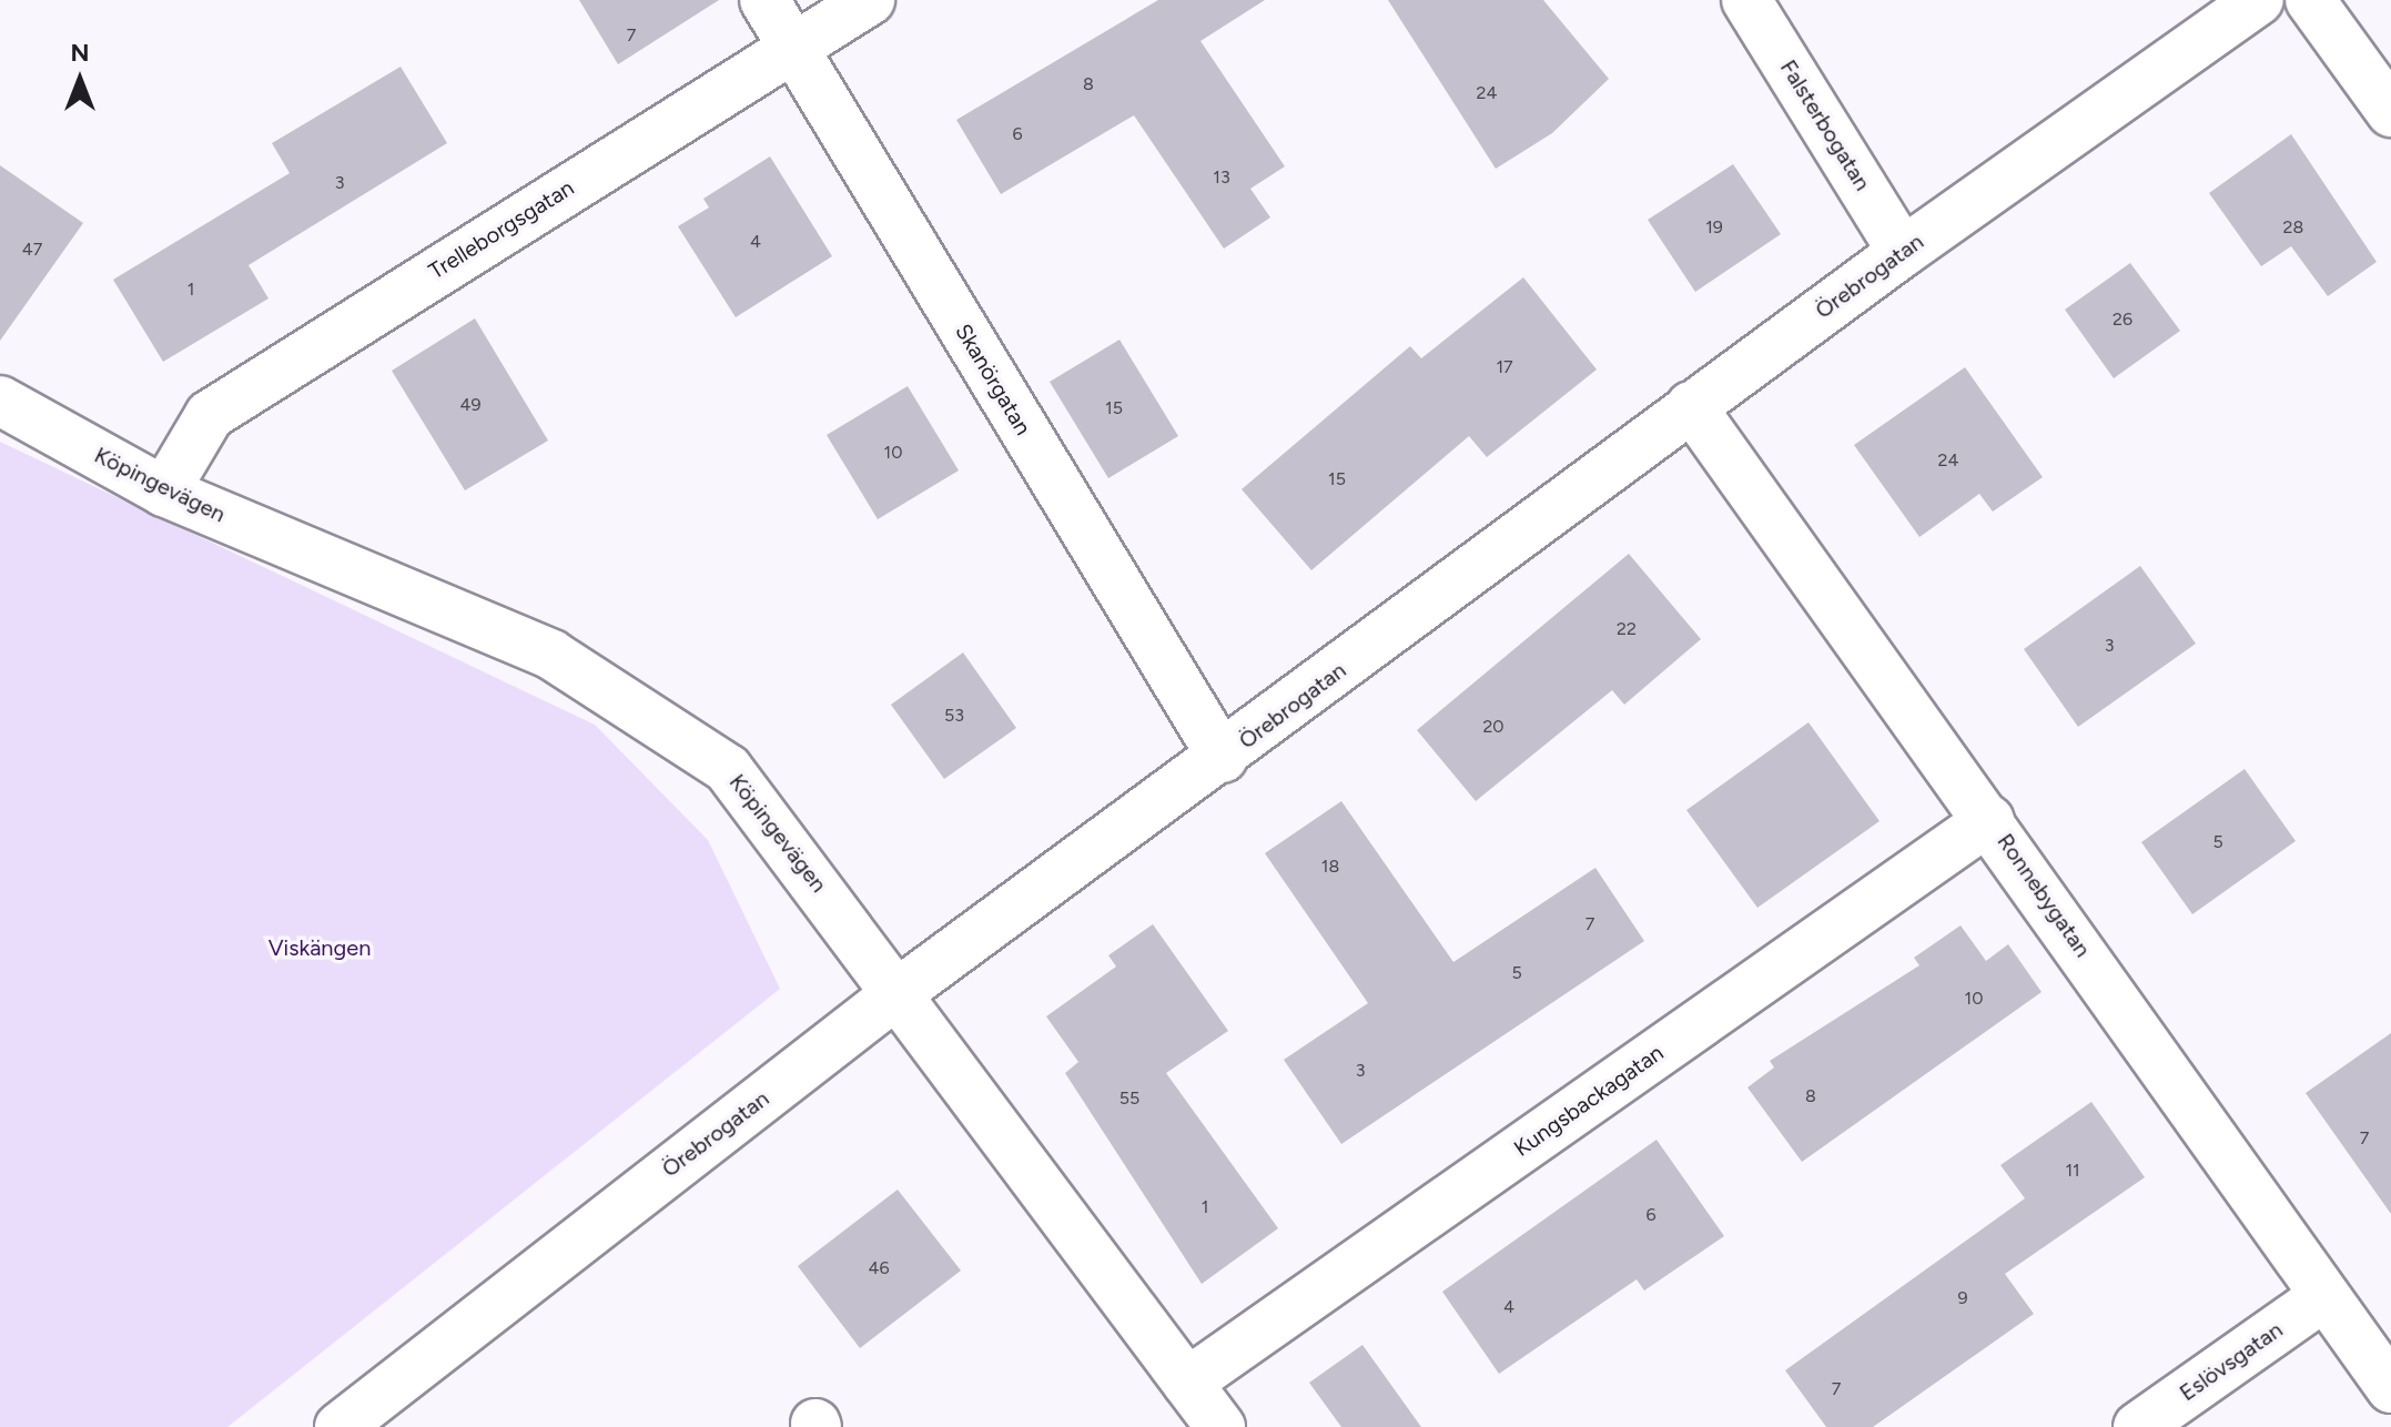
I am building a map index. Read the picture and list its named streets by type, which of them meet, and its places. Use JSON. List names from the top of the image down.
{
  "streets": {
    "street": [
      "Falsterbogatan",
      "Trelleborgsgatan",
      "Örebrogatan",
      "Skanörgatan",
      "Köpingevägen",
      "Ronnebygatan",
      "Kungsbackagatan",
      "Eslövsgatan"
    ]
  },
  "crossings": [
    ["Falsterbogatan", "Örebrogatan"],
    ["Trelleborgsgatan", "Skanörgatan"],
    ["Trelleborgsgatan", "Köpingevägen"],
    ["Örebrogatan", "Skanörgatan"],
    ["Örebrogatan", "Köpingevägen"],
    ["Örebrogatan", "Ronnebygatan"],
    ["Köpingevägen", "Kungsbackagatan"],
    ["Ronnebygatan", "Kungsbackagatan"],
    ["Ronnebygatan", "Eslövsgatan"]
  ],
  "parks": ["Viskängen"],
  "house_numbers": [
    "7",
    "8",
    "24",
    "6",
    "13",
    "3",
    "19",
    "28",
    "4",
    "47",
    "1",
    "26",
    "17",
    "49",
    "15",
    "10",
    "24",
    "15",
    "22",
    "3",
    "53",
    "20",
    "5",
    "18",
    "7",
    "5",
    "10",
    "3",
    "8",
    "55",
    "7",
    "11",
    "1",
    "6",
    "46",
    "9",
    "4",
    "7"
  ],
  "north": "top"
}
